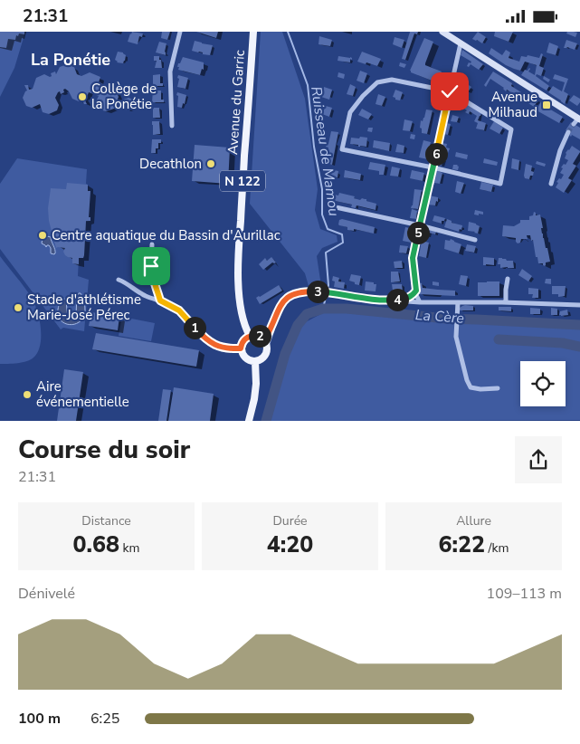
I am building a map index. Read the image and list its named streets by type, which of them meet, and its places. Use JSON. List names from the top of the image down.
{
  "streets": {
    "main road": ["Avenue du Garric", "N 122"]
  },
  "districts": ["La Ponétie"],
  "water": ["Ruisseau de Mamou", "La Cère"],
  "places": {
    "other": [
      "Collège de la Ponétie",
      "Decathlon",
      "Centre aquatique du Bassin d'Aurillac",
      "Stade d'athlétisme Marie-José Pérec",
      "Aire événementielle"
    ],
    "transit": ["Avenue Milhaud"]
  },
  "page": {
    "status": "21:31",
    "pins": [
      "6",
      "5",
      "3",
      "4",
      "1",
      "2"
    ],
    "heading": ["Course du soir", "21:31"],
    "stats": [
      ["Distance", "0.68 km"],
      ["Durée", "4:20"],
      ["Allure", "6:22 /km"]
    ],
    "chart": ["Dénivelé", "109–113 m"],
    "list": [
      {
        "name": "100 m",
        "note": "6:25"
      }
    ]
  }
}
